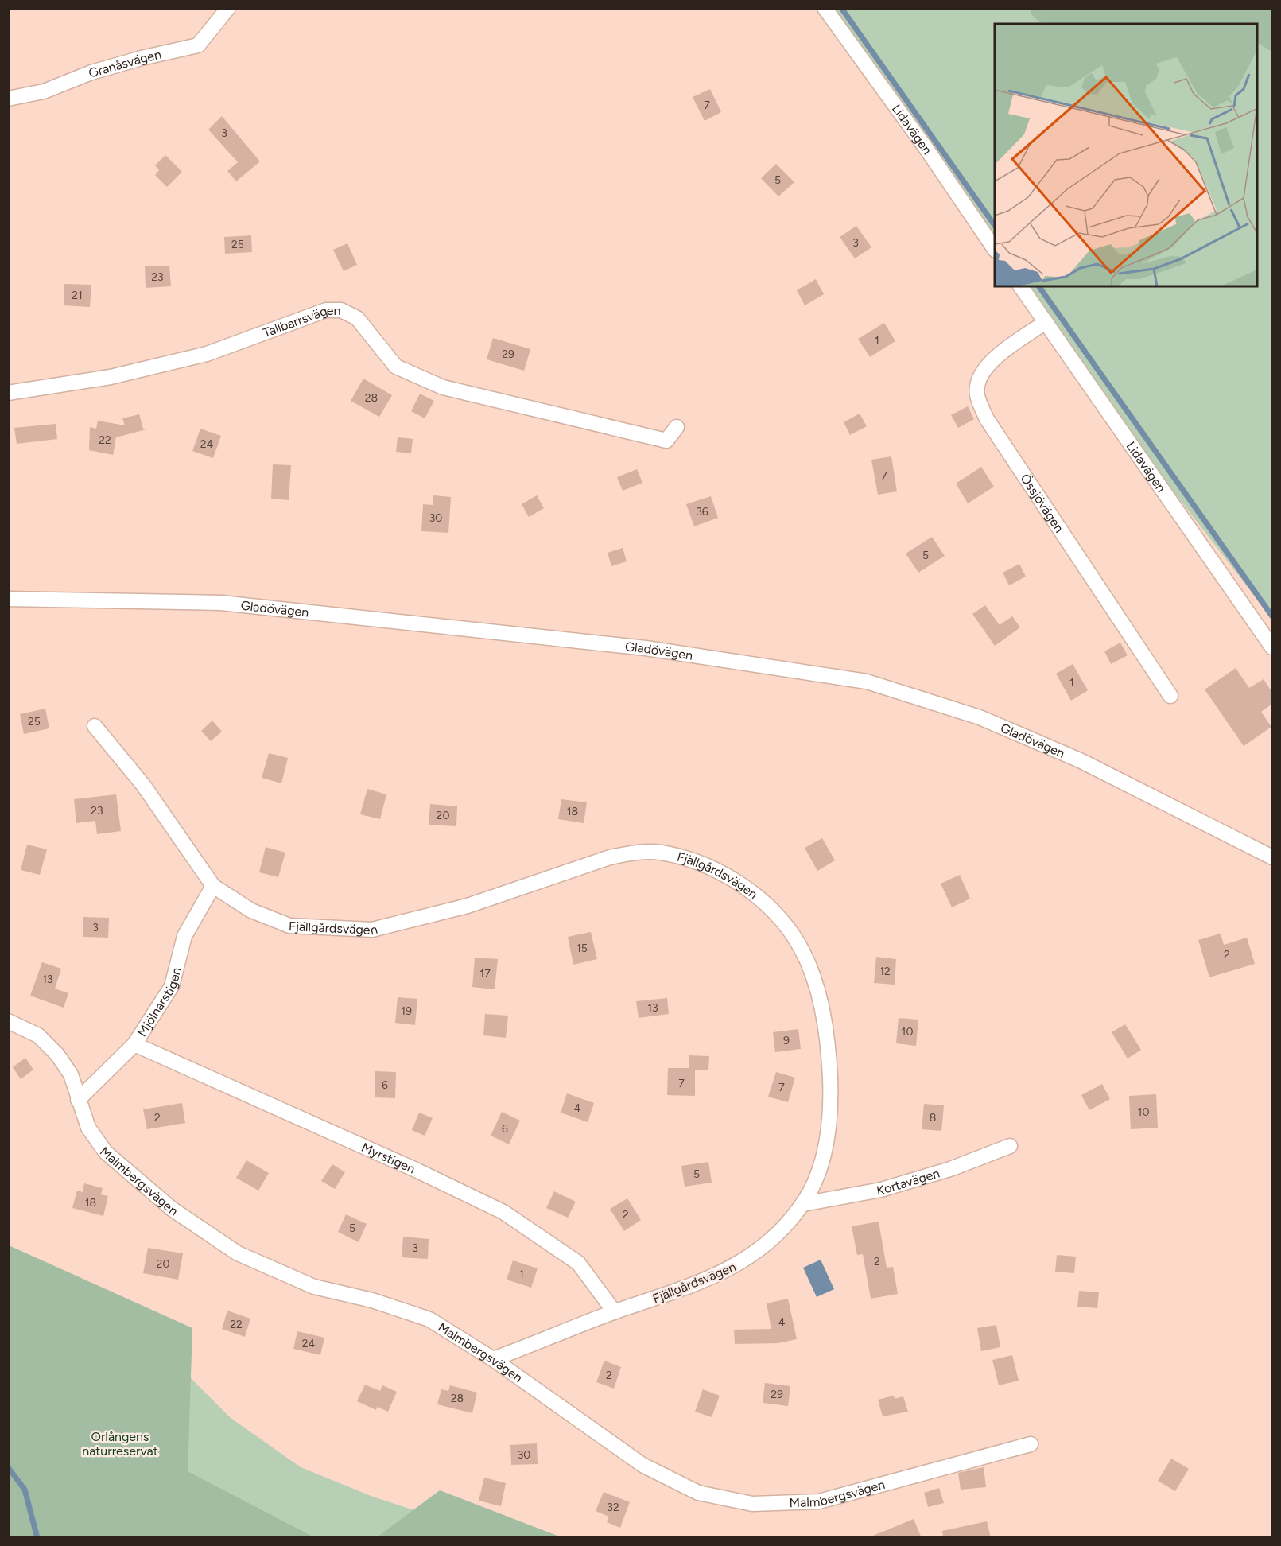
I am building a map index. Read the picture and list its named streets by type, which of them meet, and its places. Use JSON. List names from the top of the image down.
{
  "streets": {
    "street": [
      "Granåsvägen",
      "Lidavägen",
      "Tallbarrsvägen",
      "Össjövägen",
      "Gladövägen",
      "Fjällgårdsvägen",
      "Mjölnarstigen",
      "Myrstigen",
      "Malmbergsvägen",
      "Kortavägen"
    ]
  },
  "crossings": [
    ["Lidavägen", "Össjövägen"],
    ["Fjällgårdsvägen", "Mjölnarstigen"],
    ["Fjällgårdsvägen", "Myrstigen"],
    ["Fjällgårdsvägen", "Malmbergsvägen"],
    ["Fjällgårdsvägen", "Kortavägen"],
    ["Mjölnarstigen", "Myrstigen"],
    ["Mjölnarstigen", "Malmbergsvägen"]
  ],
  "parks": ["Orlångens naturreservat"],
  "house_numbers": [
    "7",
    "3",
    "5",
    "3",
    "25",
    "23",
    "21",
    "1",
    "29",
    "28",
    "22",
    "24",
    "7",
    "36",
    "30",
    "5",
    "1",
    "25",
    "23",
    "18",
    "20",
    "3",
    "15",
    "2",
    "12",
    "17",
    "13",
    "13",
    "19",
    "10",
    "9",
    "7",
    "6",
    "7",
    "4",
    "10",
    "2",
    "8",
    "6",
    "5",
    "18",
    "2",
    "5",
    "3",
    "2",
    "20",
    "1",
    "4",
    "22",
    "24",
    "2",
    "29",
    "28",
    "30",
    "32"
  ]
}
